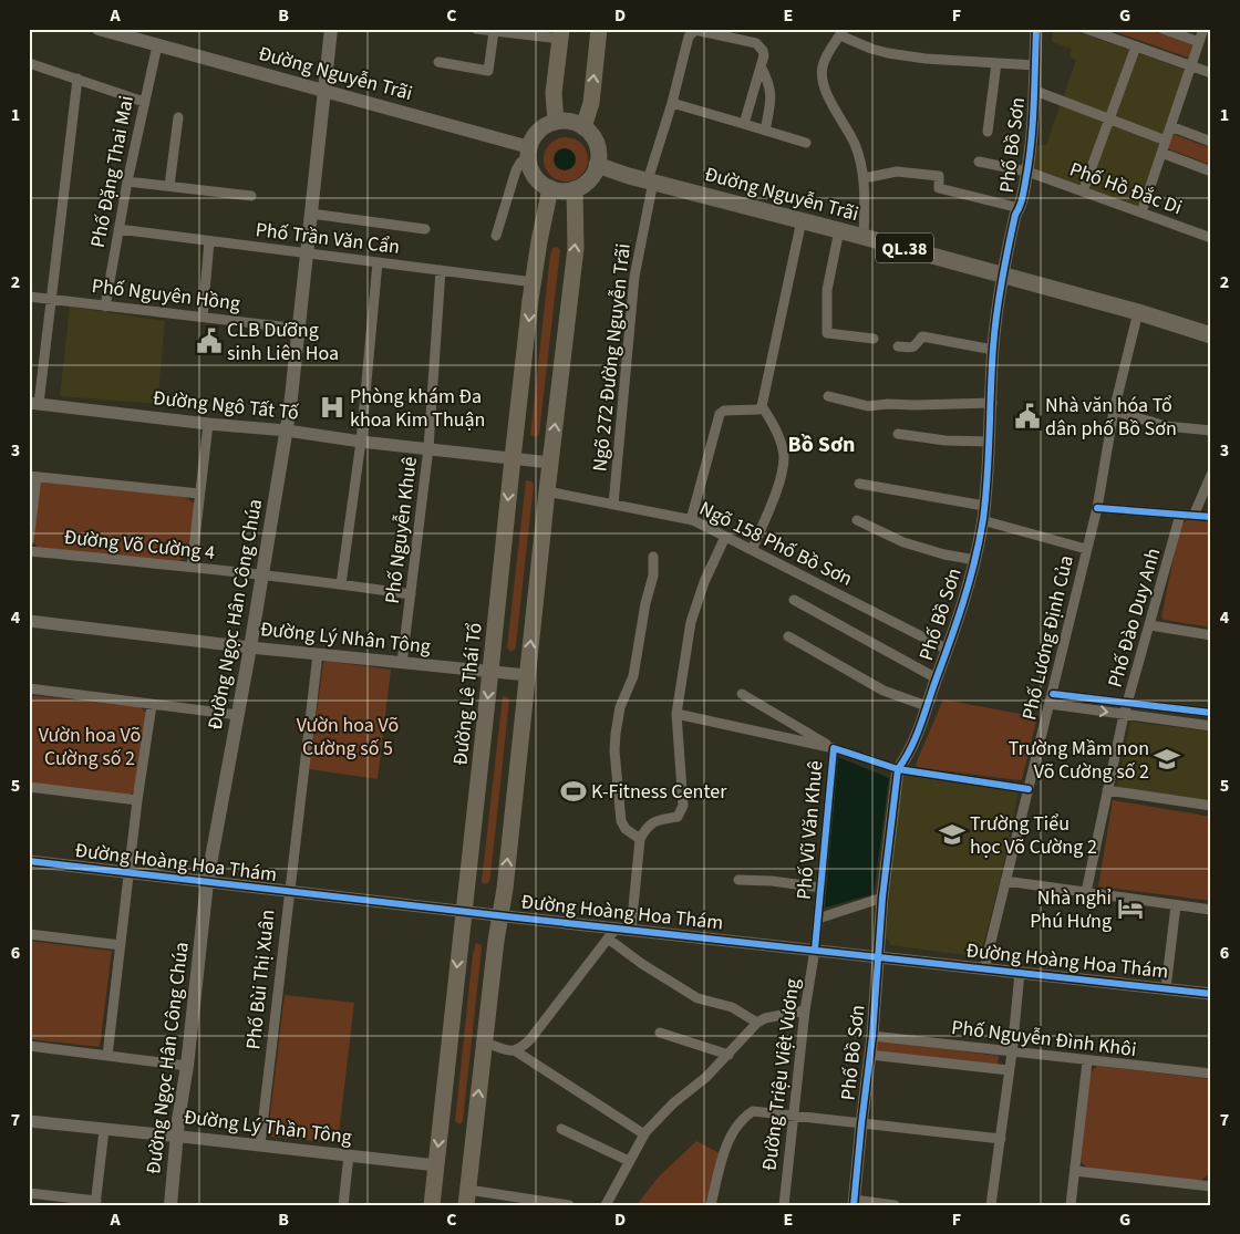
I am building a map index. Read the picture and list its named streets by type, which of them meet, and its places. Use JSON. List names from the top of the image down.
{
  "streets": {
    "highway": ["Đường Nguyễn Trãi", "QL.38"],
    "main road": ["Đường Ngọc Hân Công Chúa", "Đường Lê Thái Tổ"],
    "street": [
      "Phố Bồ Sơn",
      "Phố Đặng Thai Mai",
      "Phố Hồ Đắc Di",
      "Phố Trần Văn Cẩn",
      "Phố Nguyên Hồng",
      "Ngõ 272 Đường Nguyễn Trãi",
      "Đường Ngô Tất Tố",
      "Phố Nguyễn Khuê",
      "Ngõ 158 Phố Bồ Sơn",
      "Đường Võ Cường 4",
      "Phố Đào Duy Anh",
      "Đường Lý Nhân Tông",
      "Phố Lương Định Của",
      "Phố Vũ Văn Khuê",
      "Đường Hoàng Hoa Thám",
      "Phố Bùi Thị Xuân",
      "Phố Nguyễn Đình Khôi",
      "Đường Triệu Việt Vương",
      "Đường Lý Thần Tông"
    ]
  },
  "crossings": [
    ["Đường Nguyễn Trãi", "Phố Bồ Sơn"],
    ["Đường Nguyễn Trãi", "Phố Đặng Thai Mai"],
    ["Đường Nguyễn Trãi", "Ngõ 272 Đường Nguyễn Trãi"],
    ["Đường Nguyễn Trãi", "Đường Ngọc Hân Công Chúa"],
    ["Đường Nguyễn Trãi", "Phố Lương Định Của"],
    ["Đường Nguyễn Trãi", "Đường Lê Thái Tổ"],
    ["Phố Bồ Sơn", "Phố Hồ Đắc Di"],
    ["Phố Bồ Sơn", "Ngõ 158 Phố Bồ Sơn"],
    ["Phố Bồ Sơn", "Phố Vũ Văn Khuê"],
    ["Phố Bồ Sơn", "Đường Hoàng Hoa Thám"],
    ["Phố Bồ Sơn", "Phố Nguyễn Đình Khôi"],
    ["Phố Đặng Thai Mai", "Phố Trần Văn Cẩn"],
    ["Phố Đặng Thai Mai", "Phố Nguyên Hồng"],
    ["Phố Trần Văn Cẩn", "Phố Nguyễn Khuê"],
    ["Phố Trần Văn Cẩn", "Đường Ngọc Hân Công Chúa"],
    ["Phố Trần Văn Cẩn", "Đường Lê Thái Tổ"],
    ["Phố Nguyên Hồng", "Đường Ngọc Hân Công Chúa"],
    ["Ngõ 272 Đường Nguyễn Trãi", "Ngõ 158 Phố Bồ Sơn"],
    ["Đường Ngô Tất Tố", "Phố Nguyễn Khuê"],
    ["Đường Ngô Tất Tố", "Đường Ngọc Hân Công Chúa"],
    ["Đường Ngô Tất Tố", "Đường Lê Thái Tổ"],
    ["Phố Nguyễn Khuê", "Đường Võ Cường 4"],
    ["Phố Nguyễn Khuê", "Đường Lý Nhân Tông"],
    ["Đường Võ Cường 4", "Đường Ngọc Hân Công Chúa"],
    ["Đường Ngọc Hân Công Chúa", "Đường Lý Nhân Tông"],
    ["Đường Ngọc Hân Công Chúa", "Đường Hoàng Hoa Thám"],
    ["Đường Ngọc Hân Công Chúa", "Đường Lý Thần Tông"],
    ["Đường Lý Nhân Tông", "Đường Lê Thái Tổ"],
    ["Đường Lý Nhân Tông", "Phố Bùi Thị Xuân"],
    ["Phố Lương Định Của", "Phố Vũ Văn Khuê"],
    ["Phố Lương Định Của", "Đường Hoàng Hoa Thám"],
    ["Đường Lê Thái Tổ", "Đường Hoàng Hoa Thám"],
    ["Đường Lê Thái Tổ", "Đường Lý Thần Tông"],
    ["Phố Vũ Văn Khuê", "Đường Hoàng Hoa Thám"],
    ["Phố Vũ Văn Khuê", "Đường Triệu Việt Vương"],
    ["Đường Hoàng Hoa Thám", "Phố Bùi Thị Xuân"],
    ["Đường Hoàng Hoa Thám", "Đường Triệu Việt Vương"],
    ["Phố Bùi Thị Xuân", "Đường Lý Thần Tông"]
  ],
  "districts": ["Bồ Sơn"],
  "parks": ["Vườn hoa Võ Cường số 5", "Vườn hoa Võ Cường số 2"],
  "places": {
    "public building": ["CLB Dưỡng sinh Liên Hoa", "Nhà văn hóa Tổ dân phố Bồ Sơn"],
    "hospital": ["Phòng khám Đa khoa Kim Thuận"],
    "school or university": ["Trường Mầm non Võ Cường số 2", "Trường Tiểu học Võ Cường 2"],
    "sports": ["K-Fitness Center"],
    "hotel": ["Nhà nghỉ Phú Hưng"]
  },
  "grid": {
    "columns": [
      "A",
      "B",
      "C",
      "D",
      "E",
      "F",
      "G"
    ],
    "rows": [
      "1",
      "2",
      "3",
      "4",
      "5",
      "6",
      "7"
    ]
  }
}
